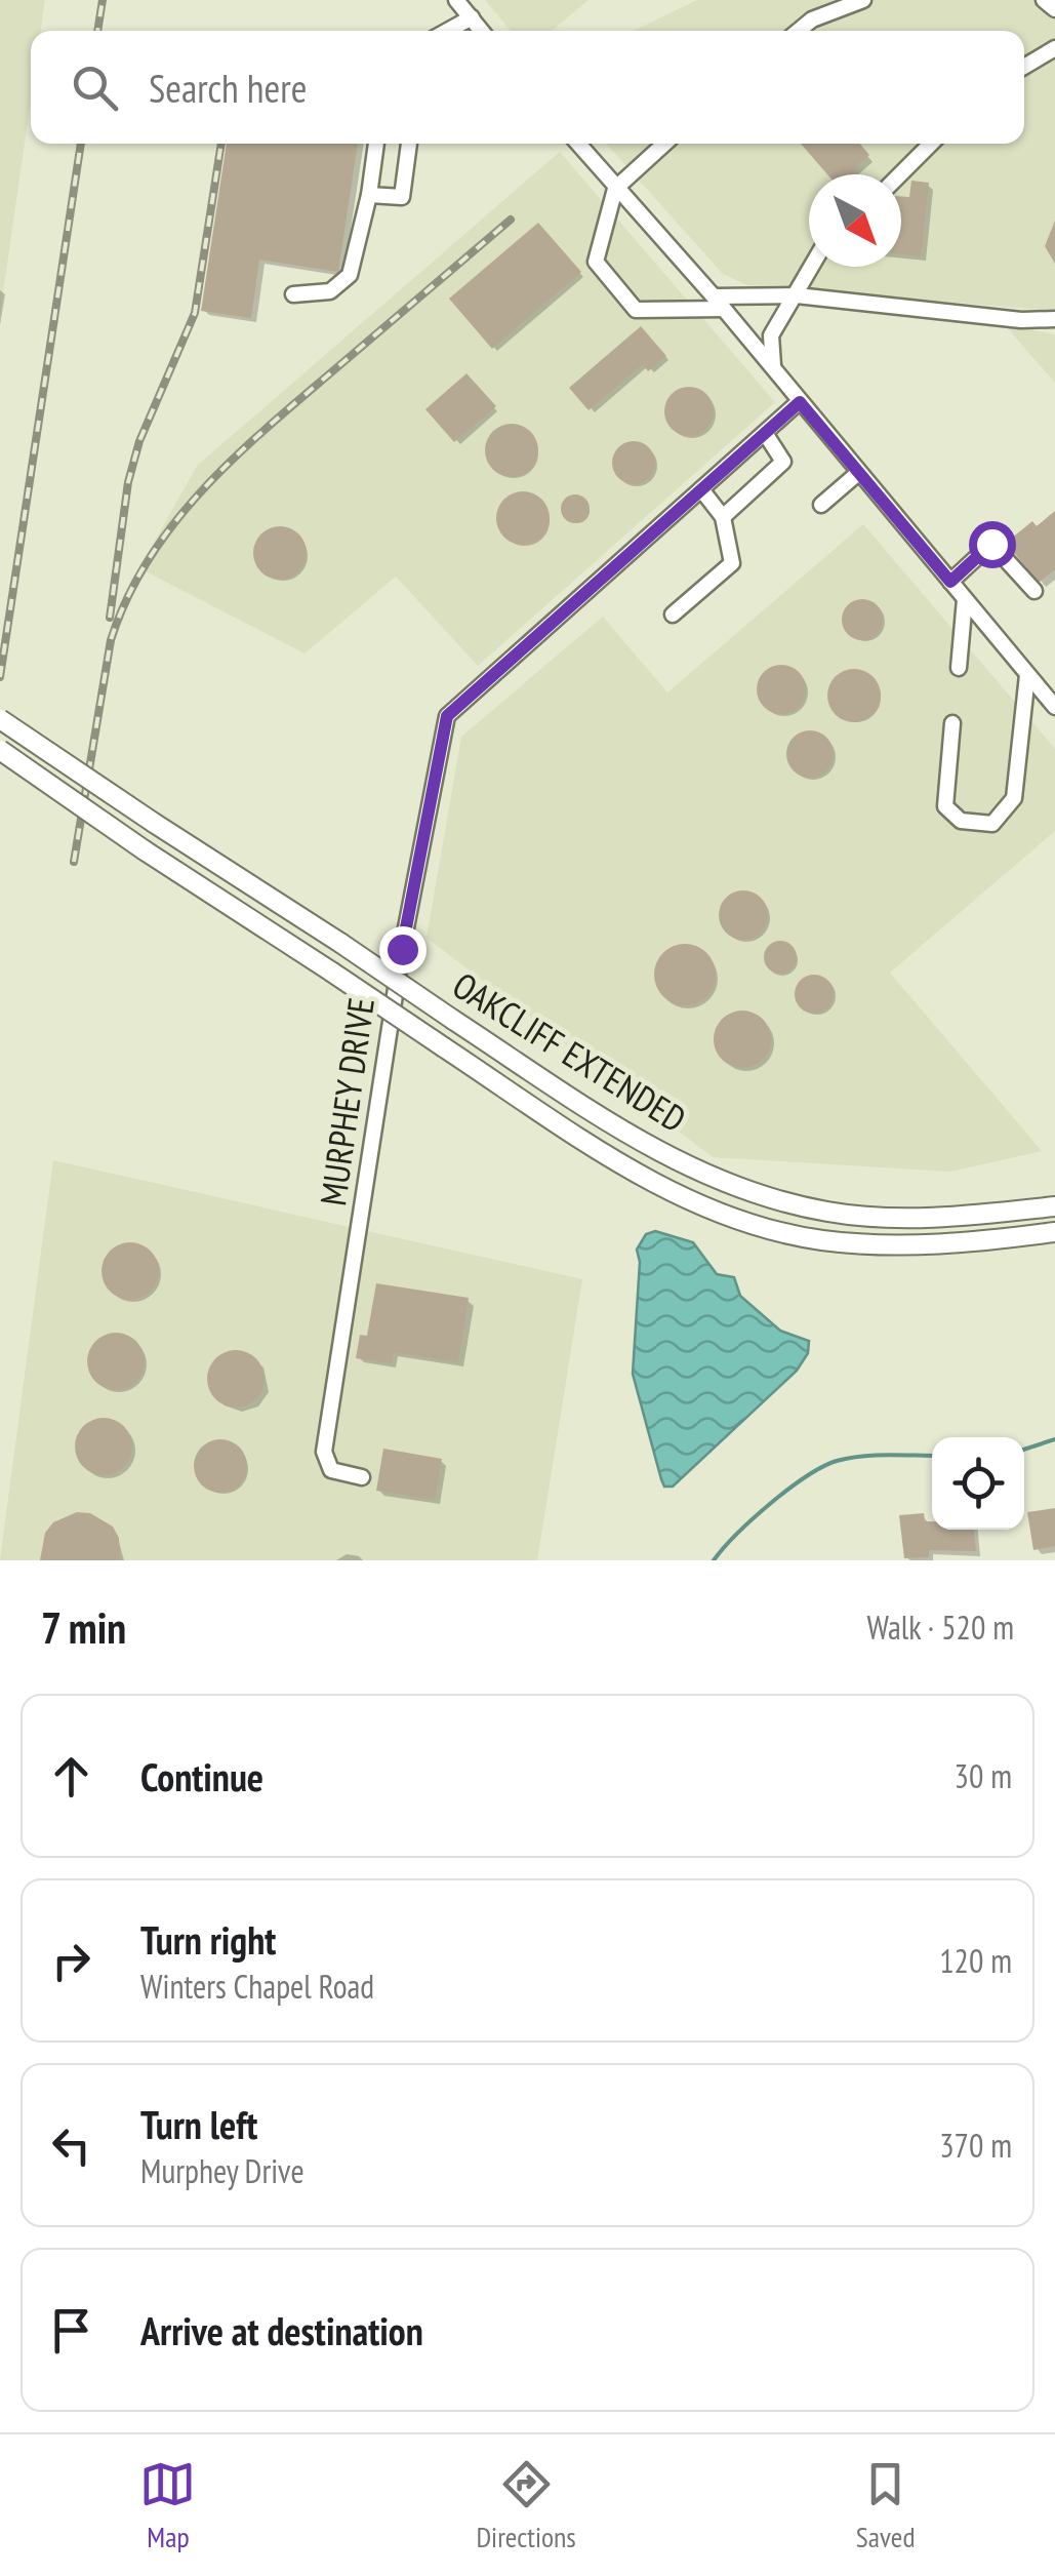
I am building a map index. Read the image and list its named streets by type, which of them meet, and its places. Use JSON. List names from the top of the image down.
{
  "streets": {
    "main road": ["OAKCLIFF EXTENDED"],
    "street": ["MURPHEY DRIVE"]
  },
  "north": "bottom right",
  "page": {
    "search": "Search here",
    "heading": ["7 min", "Walk · 520 m"],
    "list": [
      ["Continue", "30 m"],
      ["Turn right", "Winters Chapel Road", "120 m"],
      ["Turn left", "Murphey Drive", "370 m"],
      "Arrive at destination"
    ],
    "nav": ["Map", "Directions", "Saved"]
  }
}
